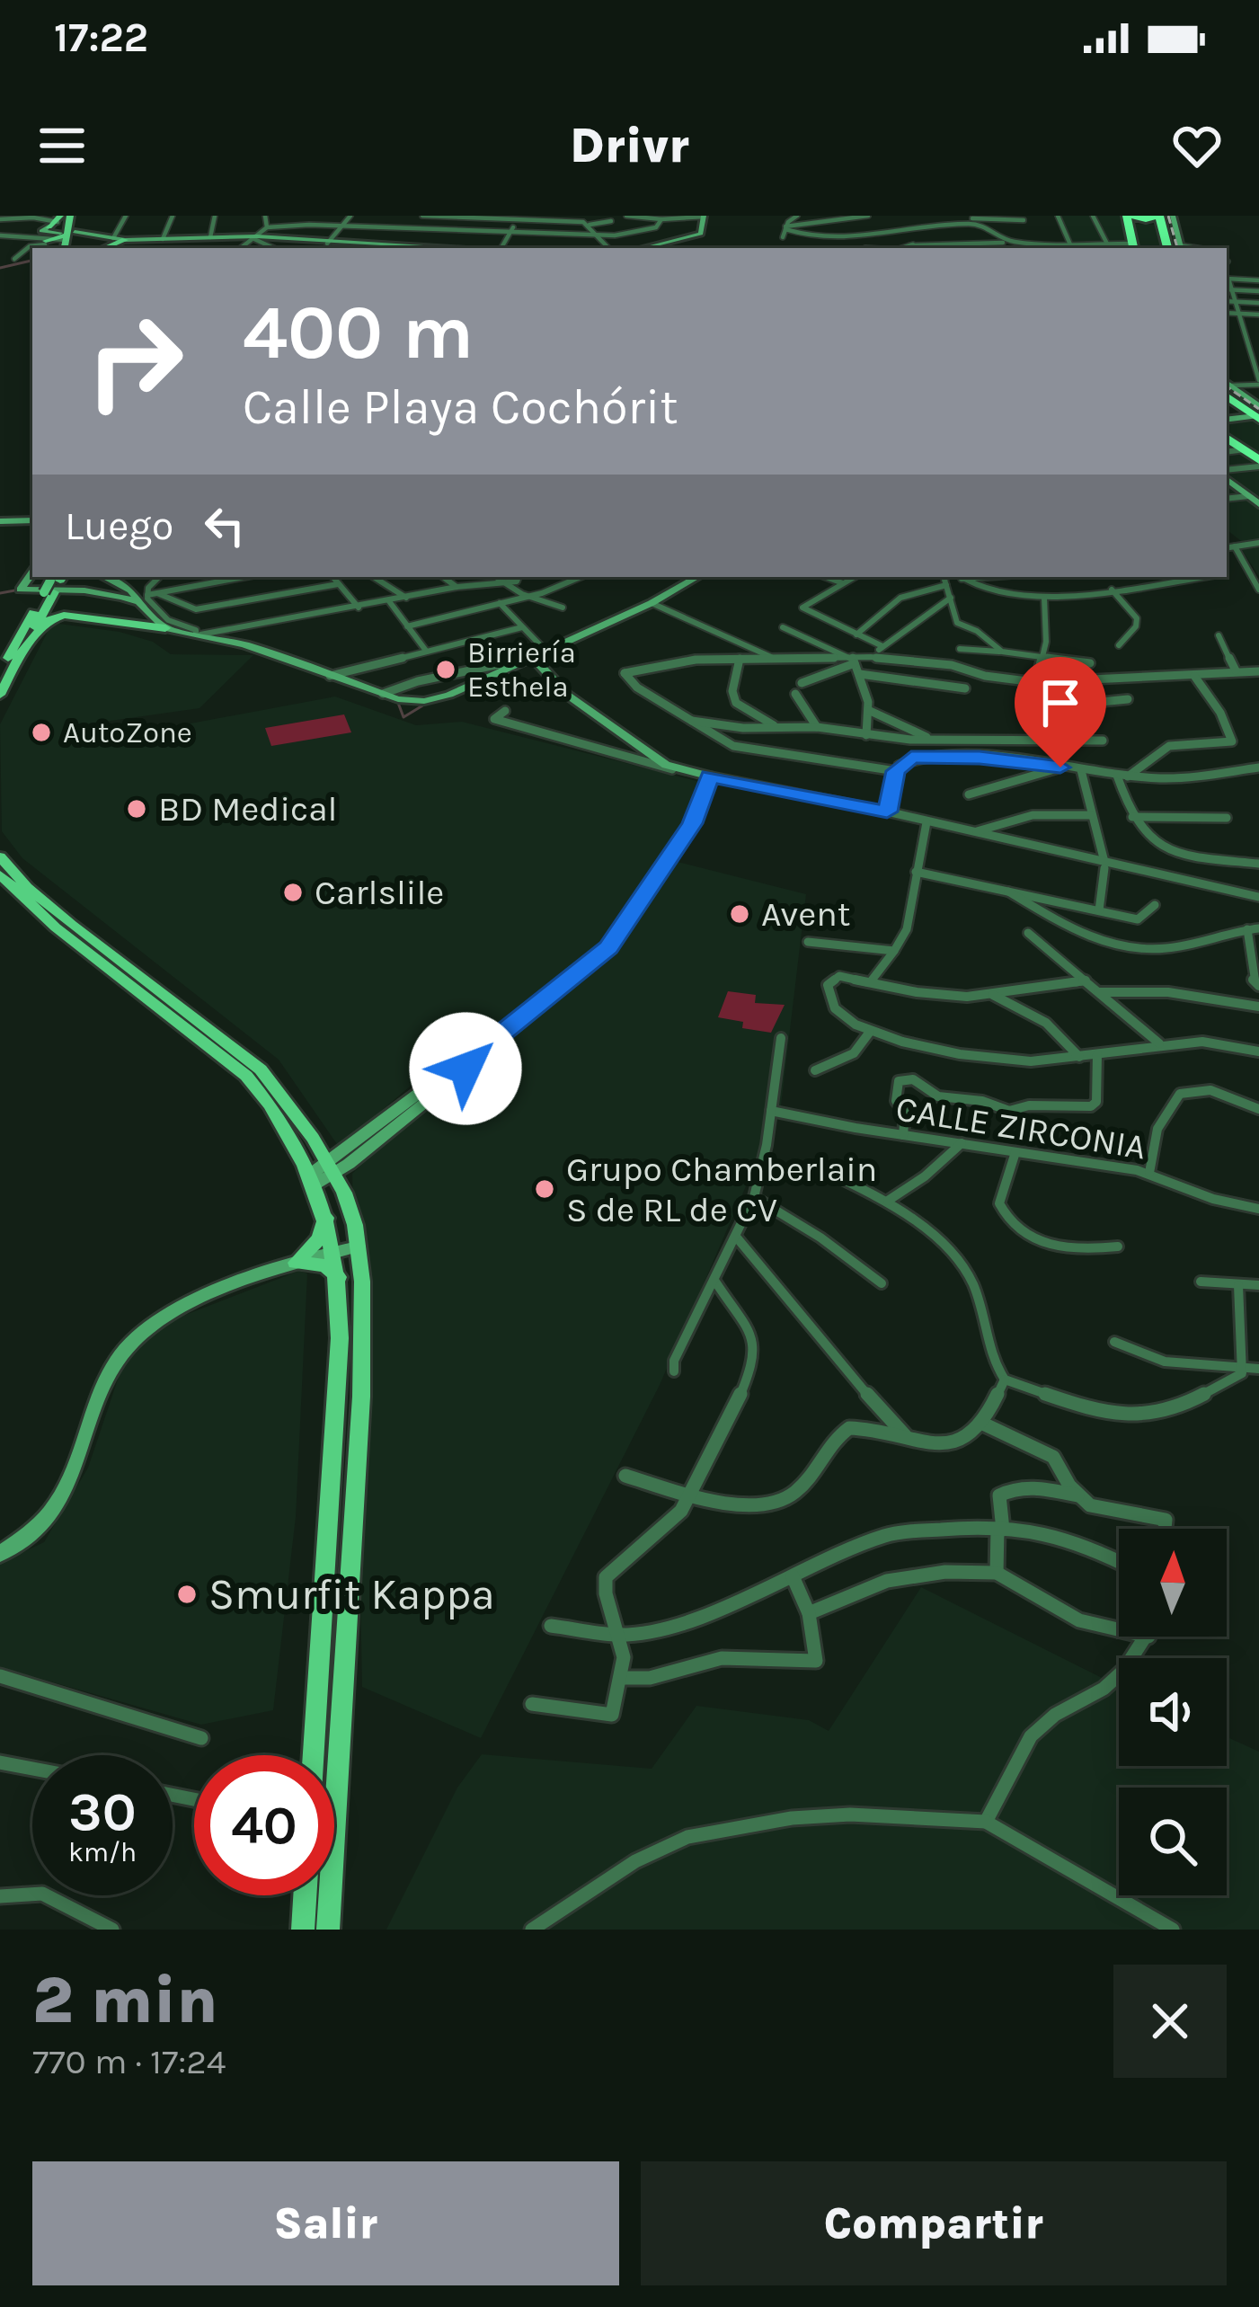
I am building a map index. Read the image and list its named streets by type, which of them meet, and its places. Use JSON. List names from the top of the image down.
{
  "streets": {
    "street": ["CALLE ZIRCONIA"]
  },
  "places": [
    "Birriería Esthela",
    "AutoZone",
    "BD Medical",
    "Carlslile",
    "Avent",
    "Grupo Chamberlain S de RL de CV",
    "Smurfit Kappa"
  ],
  "north": "top",
  "page": {
    "status": "17:22",
    "header": "Drivr",
    "turn": ["400 m", "Calle Playa Cochórit"],
    "then": "Luego",
    "speed": "30 km/h",
    "limit": "40",
    "heading": ["2 min", "770 m · 17:24"],
    "buttons": ["Salir", "Compartir"]
  }
}
